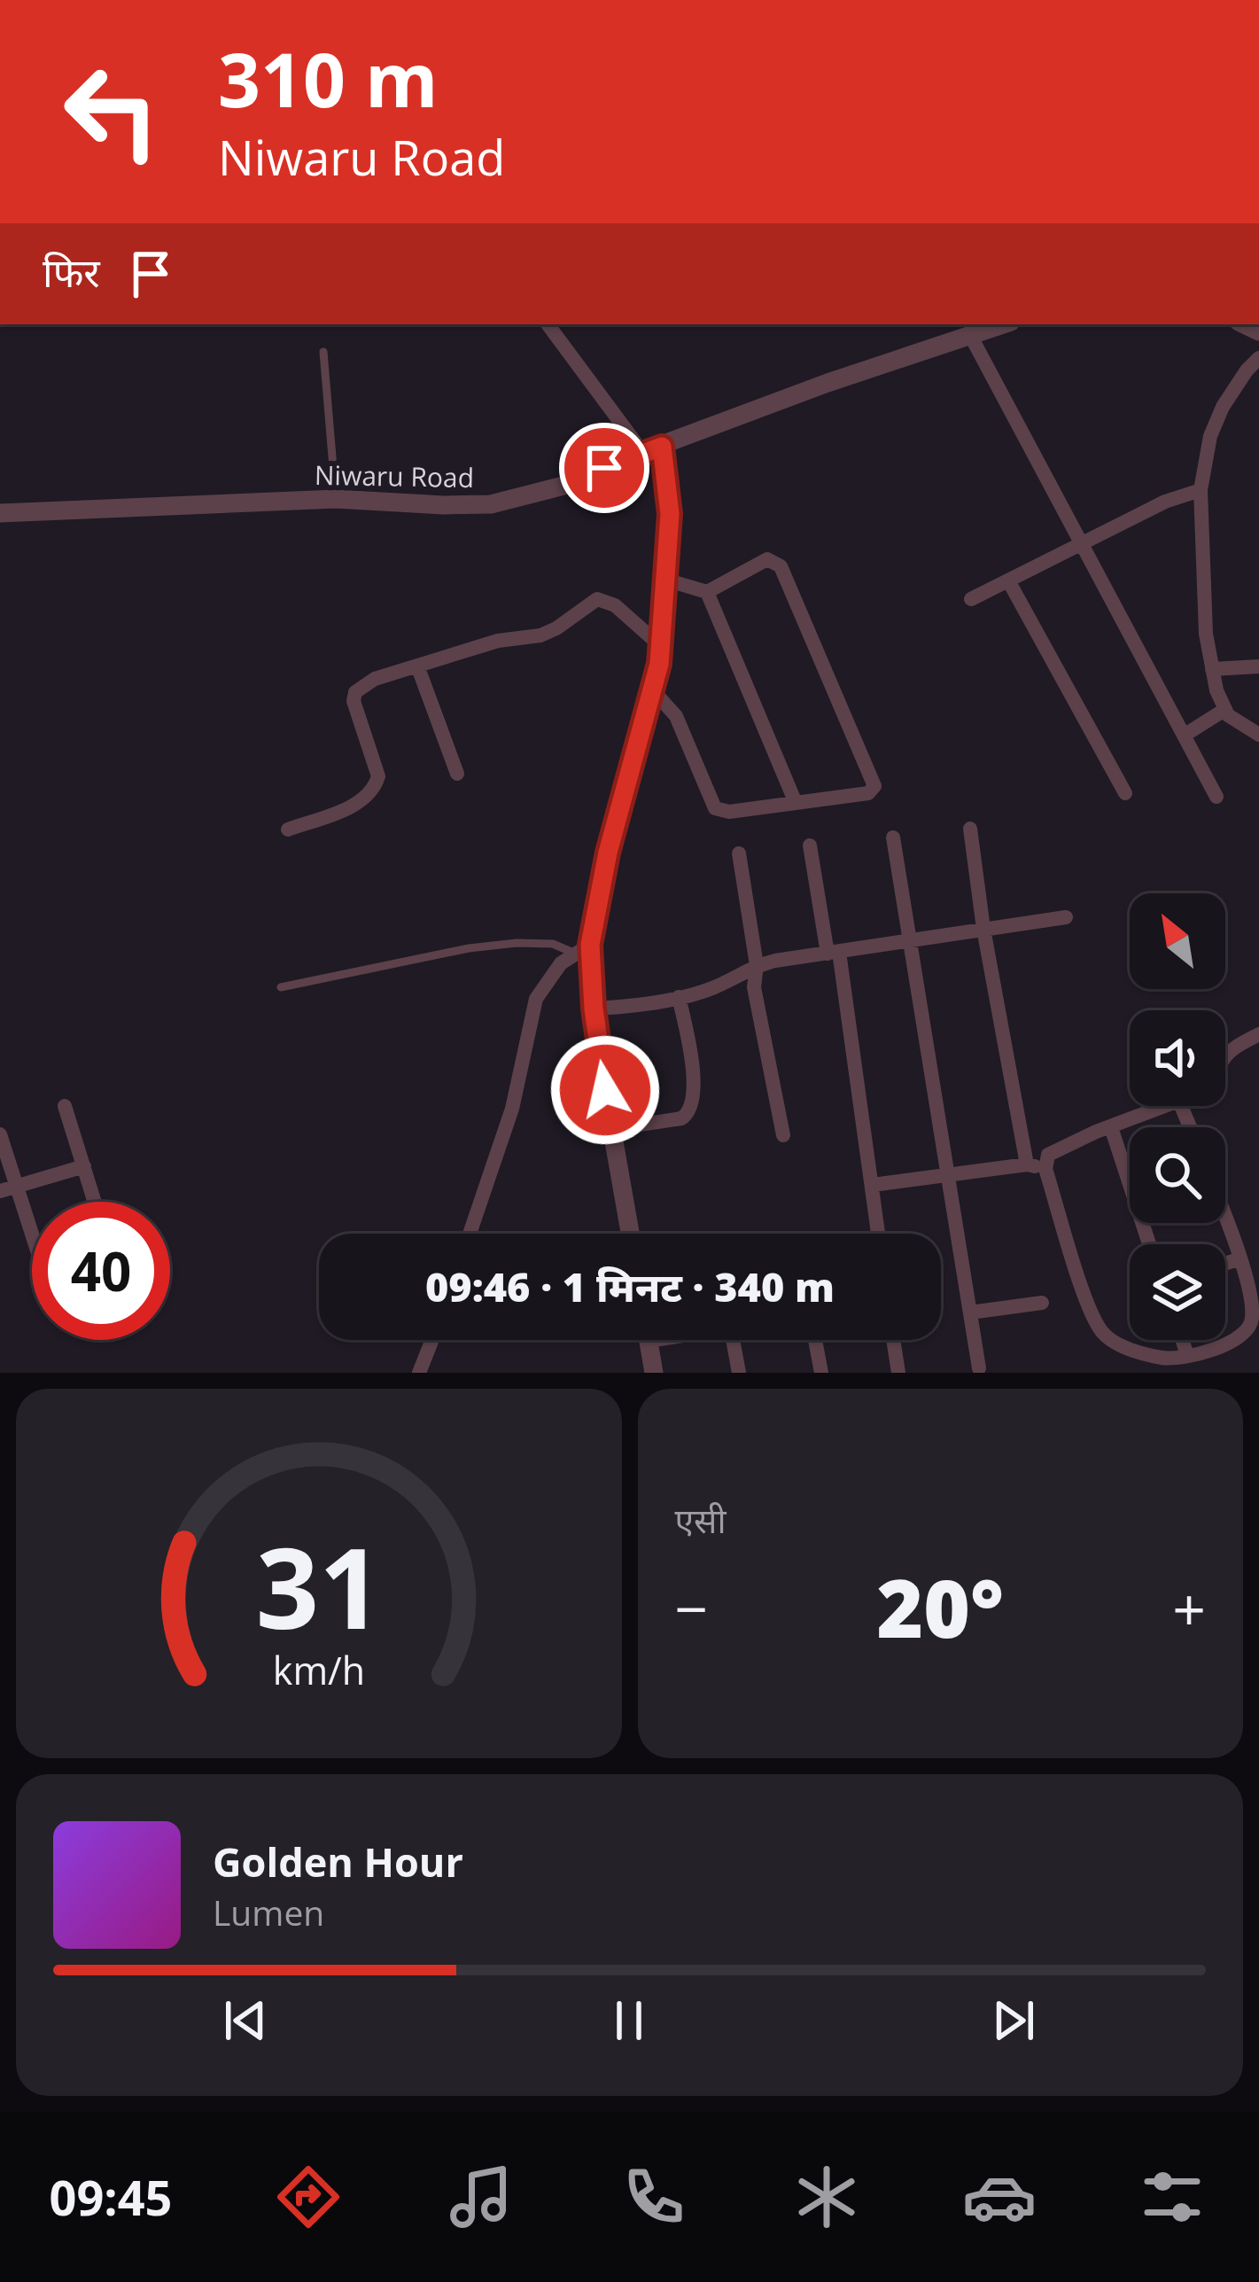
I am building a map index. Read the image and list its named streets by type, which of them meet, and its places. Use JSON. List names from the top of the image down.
{
  "streets": {
    "street": ["Niwaru Road"]
  },
  "north": "top left",
  "page": {
    "turn": ["310 m", "Niwaru Road"],
    "then": "फिर",
    "limit": "40",
    "trip": "09:46 · 1 मिनट · 340 m",
    "tile": "एसी",
    "heat": ["−", "20°", "+"],
    "song": ["Golden Hour", "Lumen"],
    "tabs": "09:45",
    "gauge": ["31", "km/h"]
  }
}
